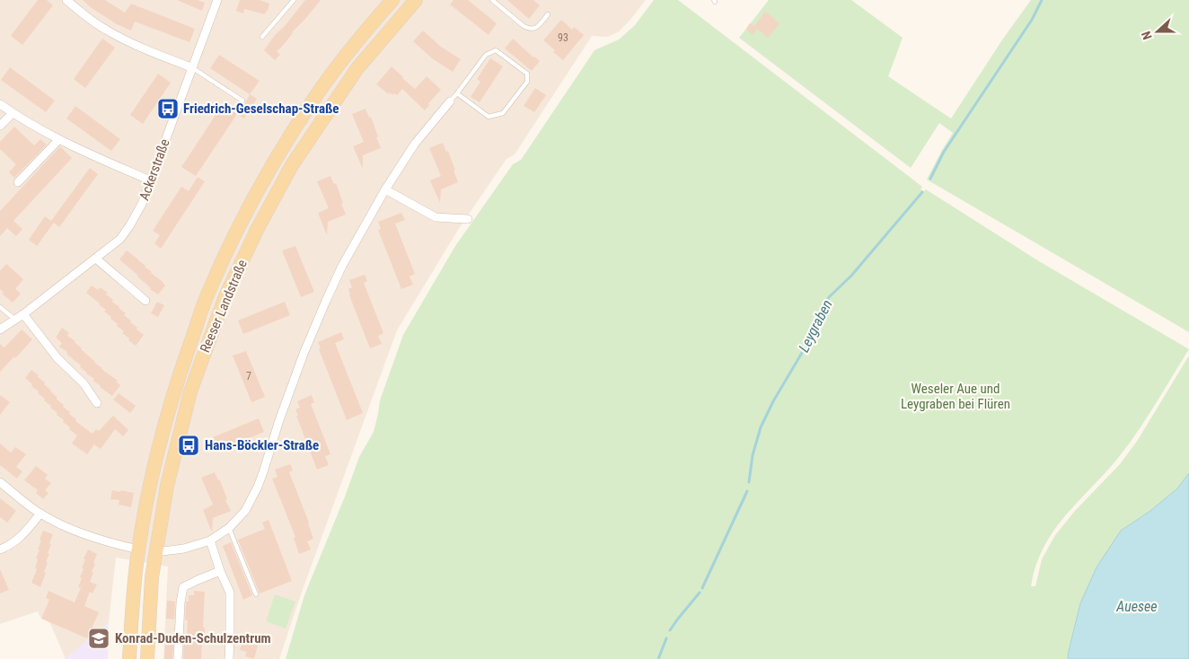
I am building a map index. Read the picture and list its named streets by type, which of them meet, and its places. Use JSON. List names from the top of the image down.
{
  "streets": {
    "main road": ["Reeser Landstraße"],
    "street": ["Ackerstraße"]
  },
  "water": ["Leygraben", "Auesee"],
  "parks": ["Weseler Aue und Leygraben bei Flüren"],
  "places": {
    "bus stop": ["Friedrich-Geselschap-Straße", "Hans-Böckler-Straße"],
    "school or university": ["Konrad-Duden-Schulzentrum"]
  },
  "house_numbers": ["93", "7"],
  "north": "left"
}
